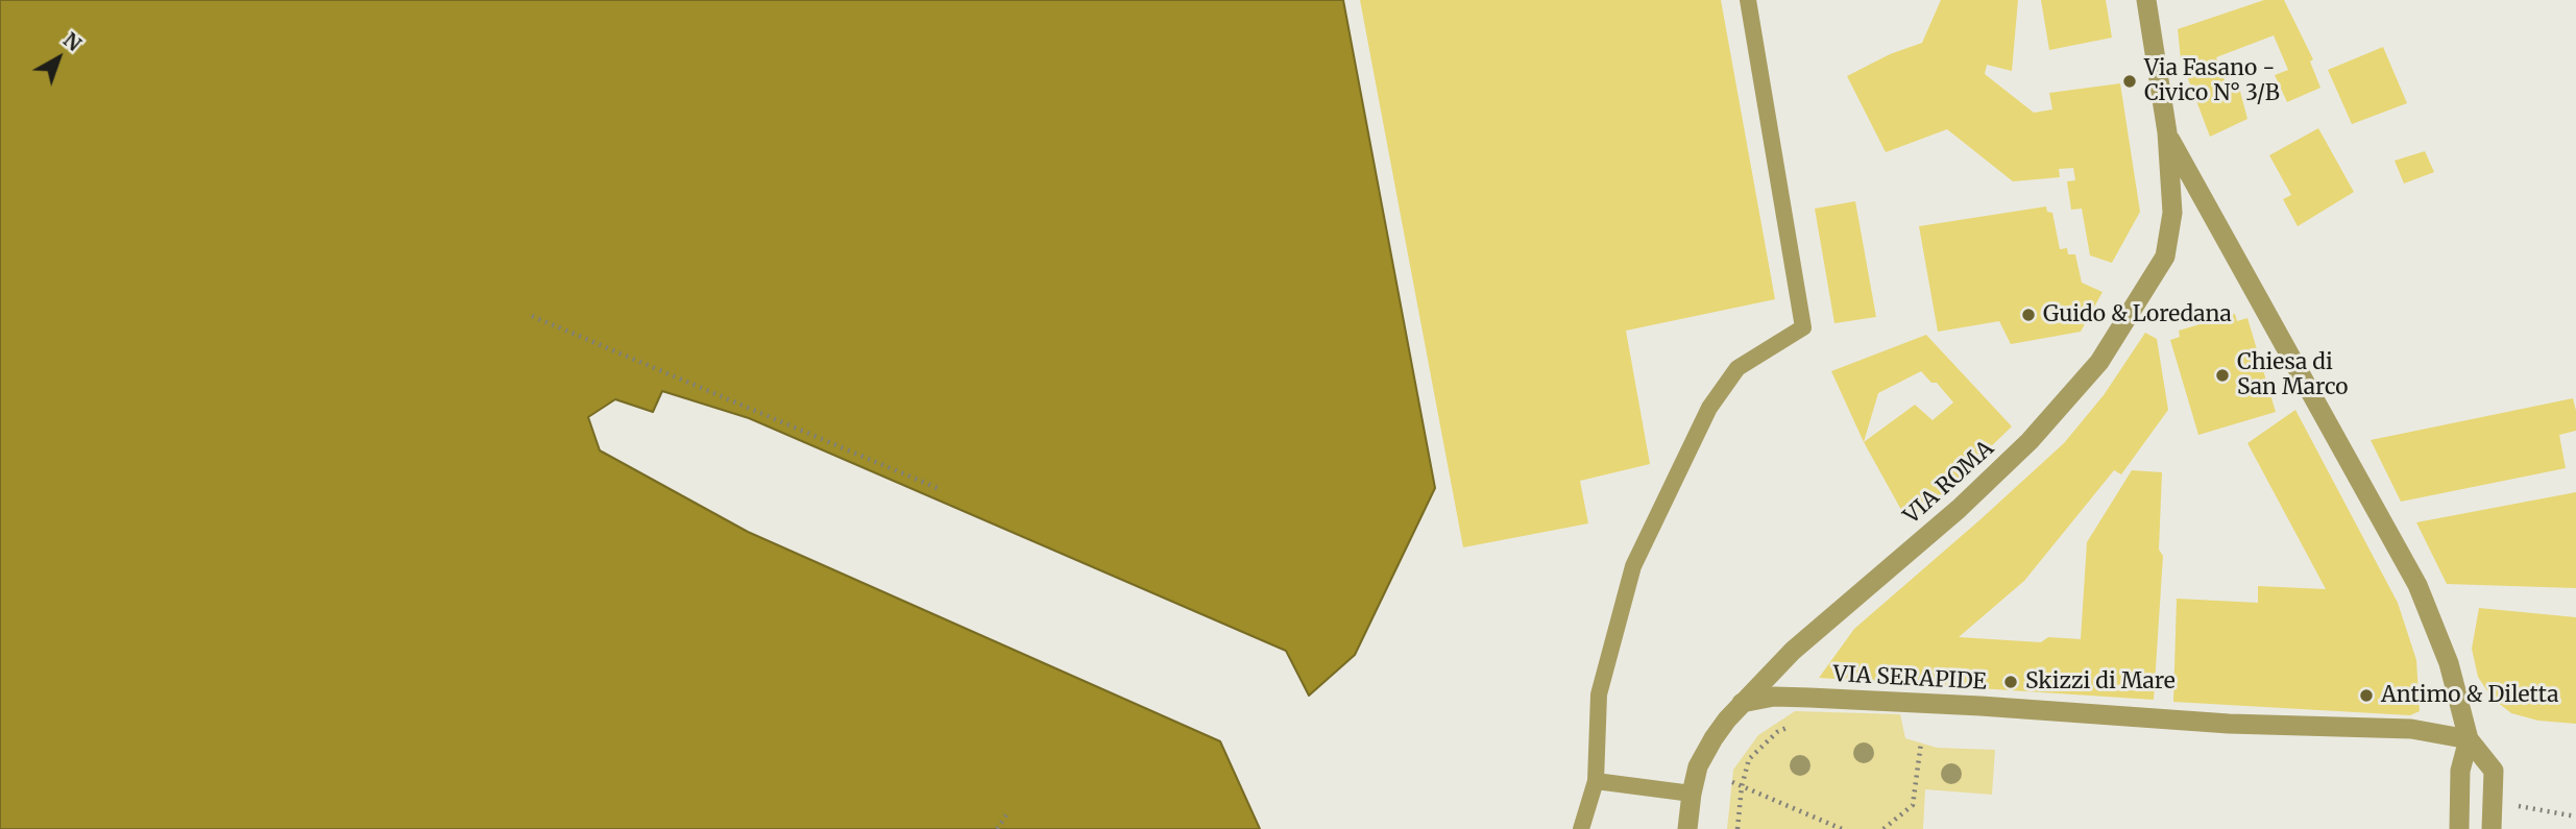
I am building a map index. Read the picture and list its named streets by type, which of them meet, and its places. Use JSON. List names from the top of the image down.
{
  "streets": {
    "street": ["VIA ROMA", "VIA SERAPIDE"]
  },
  "crossings": [
    ["VIA ROMA", "VIA SERAPIDE"]
  ],
  "places": [
    "Via Fasano - Civico N° 3/B",
    "Guido & Loredana",
    "Chiesa di San Marco",
    "Skizzi di Mare",
    "Antimo & Diletta"
  ],
  "north": "top right"
}
